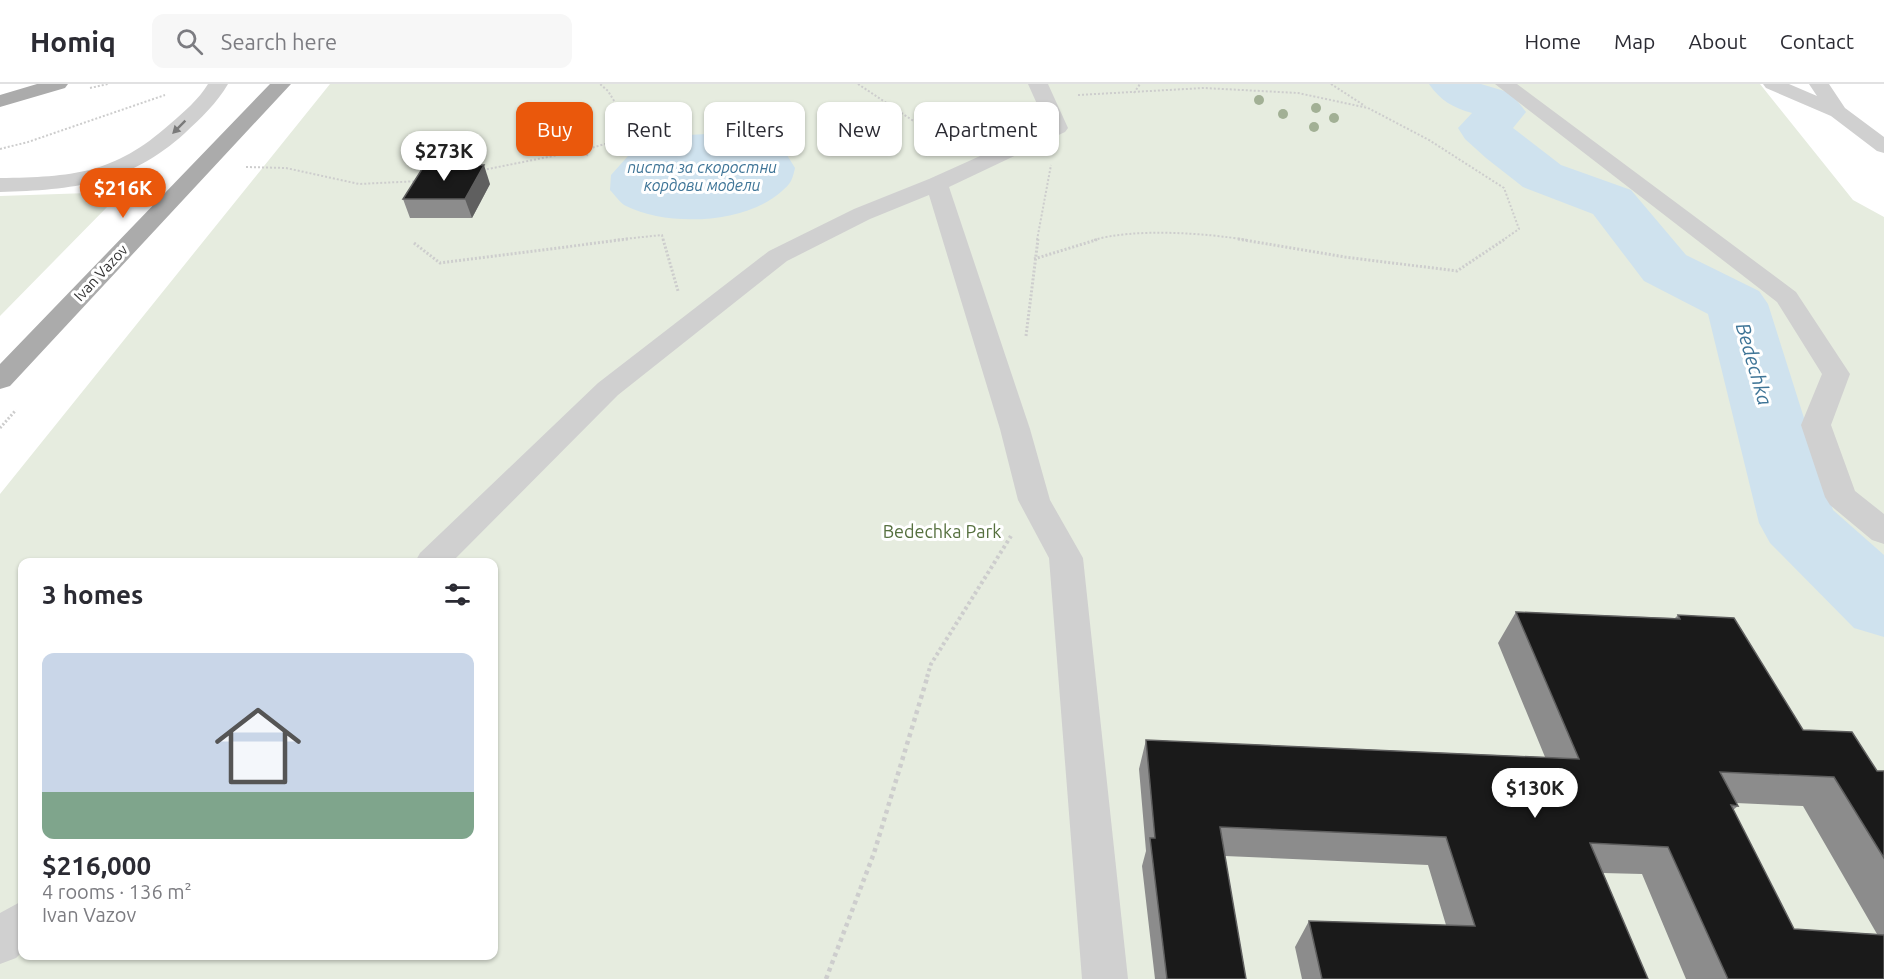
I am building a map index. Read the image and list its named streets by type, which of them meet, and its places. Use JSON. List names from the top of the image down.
{
  "streets": {
    "main road": ["Ivan Vazov"]
  },
  "water": ["писта за скоростни кордови модели", "Bedechka"],
  "parks": ["Bedechka Park"],
  "page": {
    "header": "Homiq",
    "search": "Search here",
    "nav": [
      "Home",
      "Map",
      "About",
      "Contact"
    ],
    "chip": [
      "Buy",
      "Rent",
      "Filters",
      "New",
      "Apartment"
    ],
    "price": ["$273K", "$216K", "$130K"],
    "heading": "3 homes",
    "list": [
      {
        "name": "$216,000",
        "note": "4 rooms · 136 m² · Ivan Vazov"
      }
    ]
  }
}
